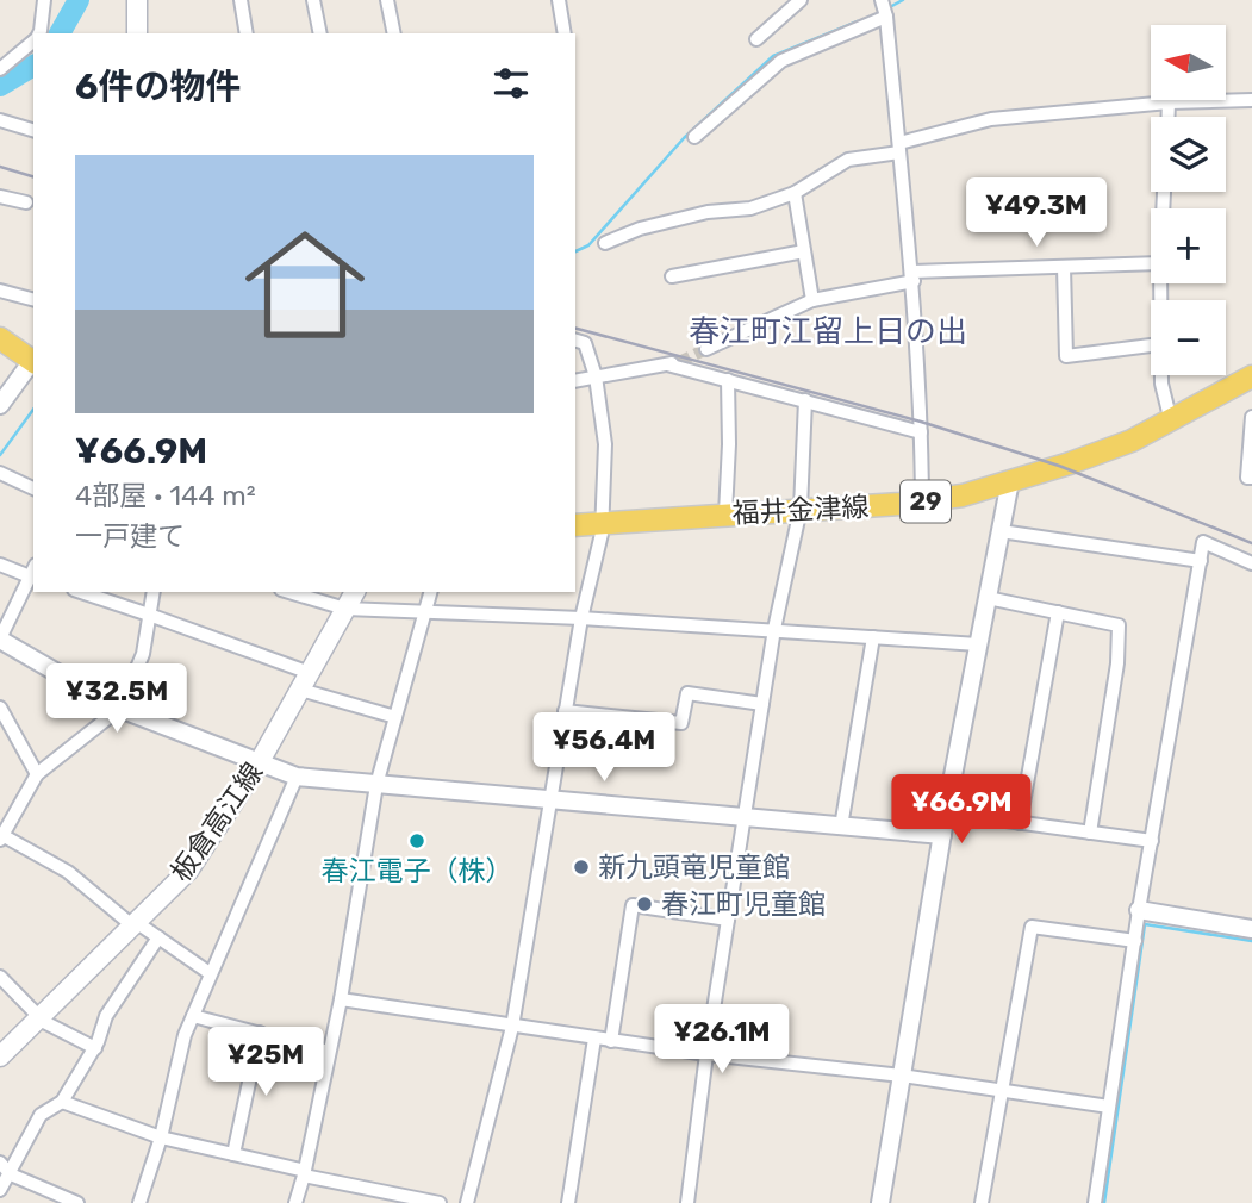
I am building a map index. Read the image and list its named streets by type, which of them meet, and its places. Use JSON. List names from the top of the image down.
{
  "streets": {
    "main road": ["29", "福井金津線", "板倉高江線"]
  },
  "districts": ["春江町江留上日の出"],
  "places": ["春江電子（株）", "新九頭竜児童館", "春江町児童館"],
  "north": "left",
  "page": {
    "map_buttons": ["+", "−"],
    "heading": "6件の物件",
    "list": [
      {
        "name": "¥66.9M",
        "note": "4部屋 · 144 m² · 一戸建て"
      }
    ],
    "price": [
      "¥49.3M",
      "¥32.5M",
      "¥56.4M",
      "¥66.9M",
      "¥26.1M",
      "¥25M"
    ]
  }
}
